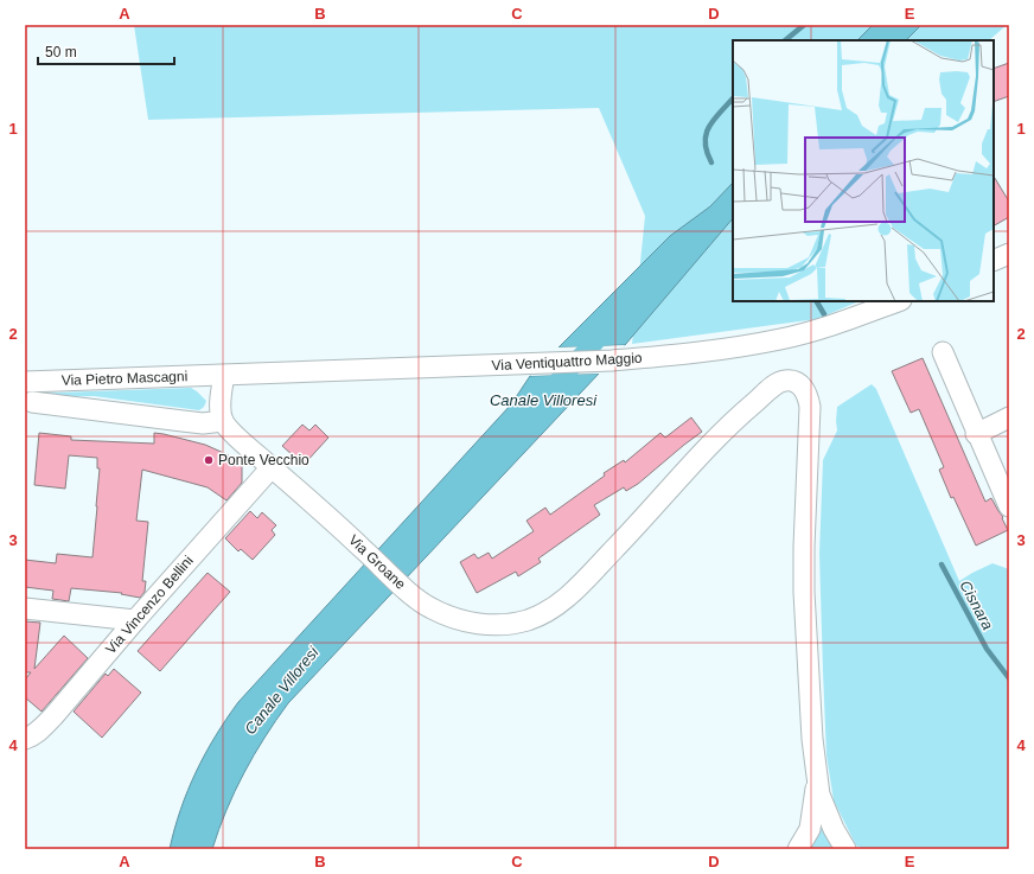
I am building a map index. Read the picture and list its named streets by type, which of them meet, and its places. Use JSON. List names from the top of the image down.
{
  "streets": {
    "street": [
      "Via Ventiquattro Maggio",
      "Via Pietro Mascagni",
      "Via Groane",
      "Via Vincenzo Bellini"
    ]
  },
  "crossings": [
    ["Via Ventiquattro Maggio", "Via Pietro Mascagni"],
    ["Via Groane", "Via Vincenzo Bellini"]
  ],
  "water": ["Canale Villoresi", "Cisnara"],
  "places": ["Ponte Vecchio"],
  "scale_bar": "50 m",
  "grid": {
    "columns": [
      "A",
      "B",
      "C",
      "D",
      "E"
    ],
    "rows": [
      "1",
      "2",
      "3",
      "4"
    ]
  }
}
